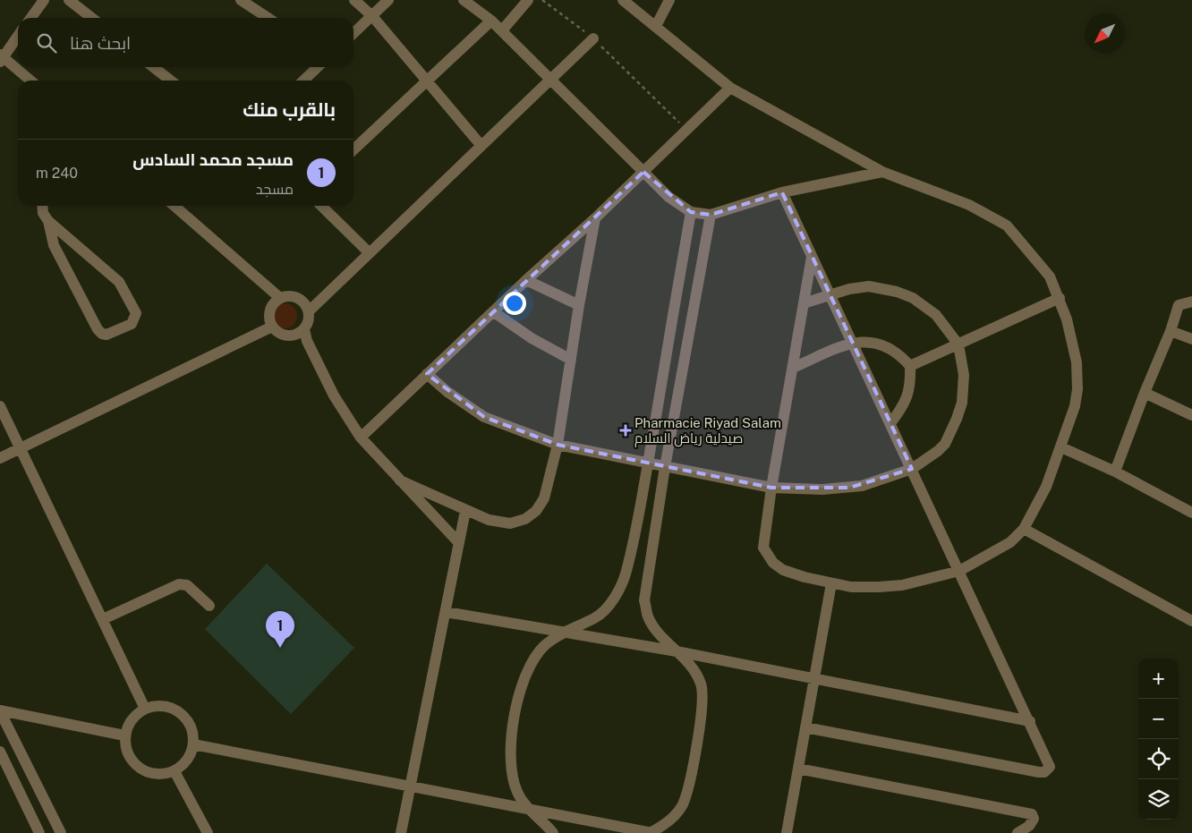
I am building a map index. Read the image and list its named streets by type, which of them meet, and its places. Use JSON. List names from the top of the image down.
{
  "places": {
    "health": ["Pharmacie Riyad Salam صيدلية رياض السلام"]
  },
  "north": "bottom left",
  "page": {
    "search": "ابحث هنا",
    "heading": "بالقرب منك",
    "list": [
      {
        "mark": "1",
        "name": "مسجد محمد السادس",
        "note": "مسجد",
        "value": "240 m"
      }
    ],
    "pins": "1",
    "map_buttons": ["+", "−"]
  }
}
